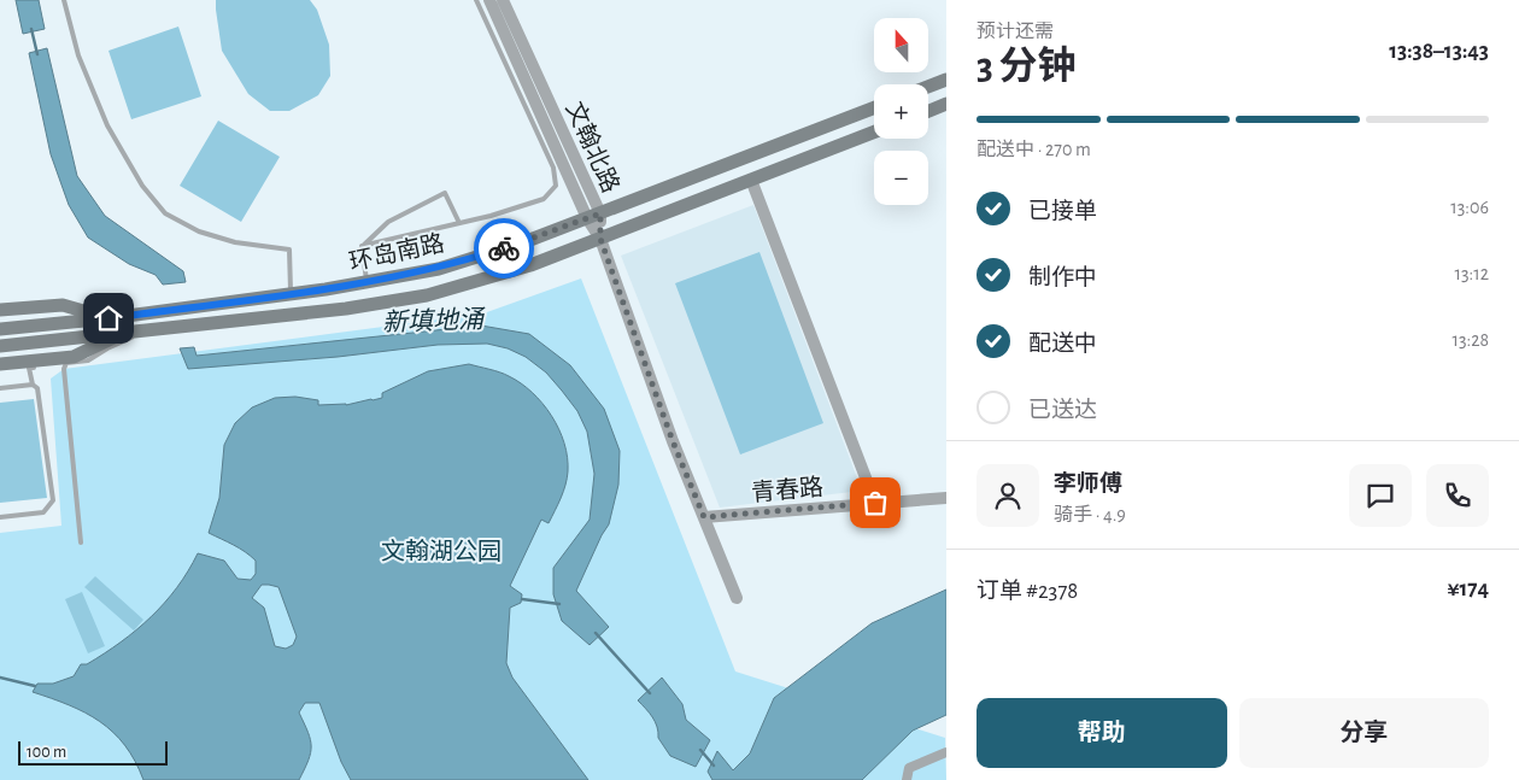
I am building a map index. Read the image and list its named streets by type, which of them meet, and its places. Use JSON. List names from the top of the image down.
{
  "streets": {
    "main road": ["环岛南路"],
    "street": ["文翰北路", "青春路"]
  },
  "crossings": [
    ["文翰北路", "环岛南路"],
    ["文翰北路", "青春路"]
  ],
  "water": ["新填地涌"],
  "parks": ["文翰湖公园"],
  "scale_bar": "100 m",
  "north": "top",
  "page": {
    "heading": ["3 分钟", "预计还需", "13:38–13:43"],
    "panel": [
      "李师傅",
      "骑手 · 4.9",
      "订单 #2378",
      "¥174"
    ],
    "map_buttons": ["+", "−"],
    "bar": "配送中 · 270 m",
    "list": [
      ["已接单", "13:06"],
      ["制作中", "13:12"],
      ["配送中", "13:28"],
      "已送达"
    ],
    "buttons": ["帮助", "分享"],
    "scale": "100 m"
  }
}
